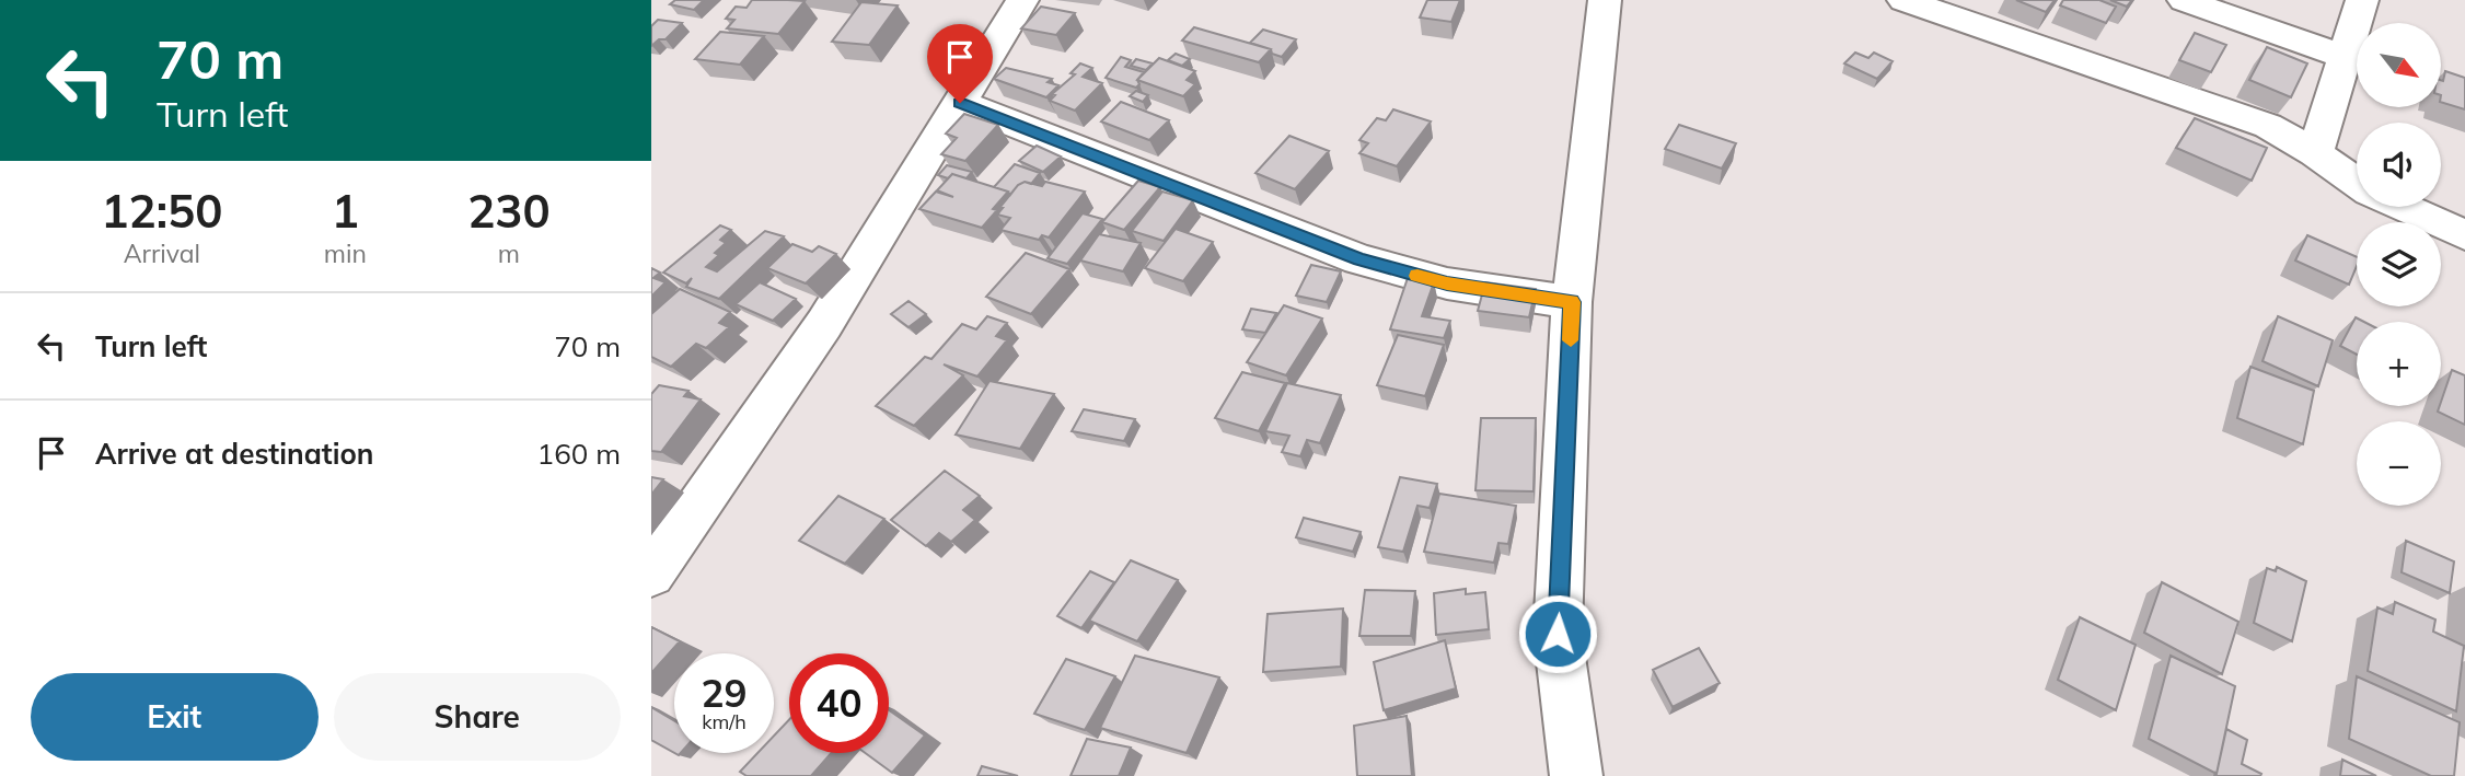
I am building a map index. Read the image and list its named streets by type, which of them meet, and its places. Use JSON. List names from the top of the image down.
{
  "north": "bottom right",
  "page": {
    "turn": ["70 m", "Turn left"],
    "map_buttons": ["+", "−"],
    "eta": [
      "12:50",
      "Arrival",
      "1",
      "min",
      "230",
      "m"
    ],
    "list": [
      {
        "name": "Turn left",
        "value": "70 m"
      },
      {
        "name": "Arrive at destination",
        "value": "160 m"
      }
    ],
    "speed": "29 km/h",
    "limit": "40",
    "buttons": ["Exit", "Share"]
  }
}
